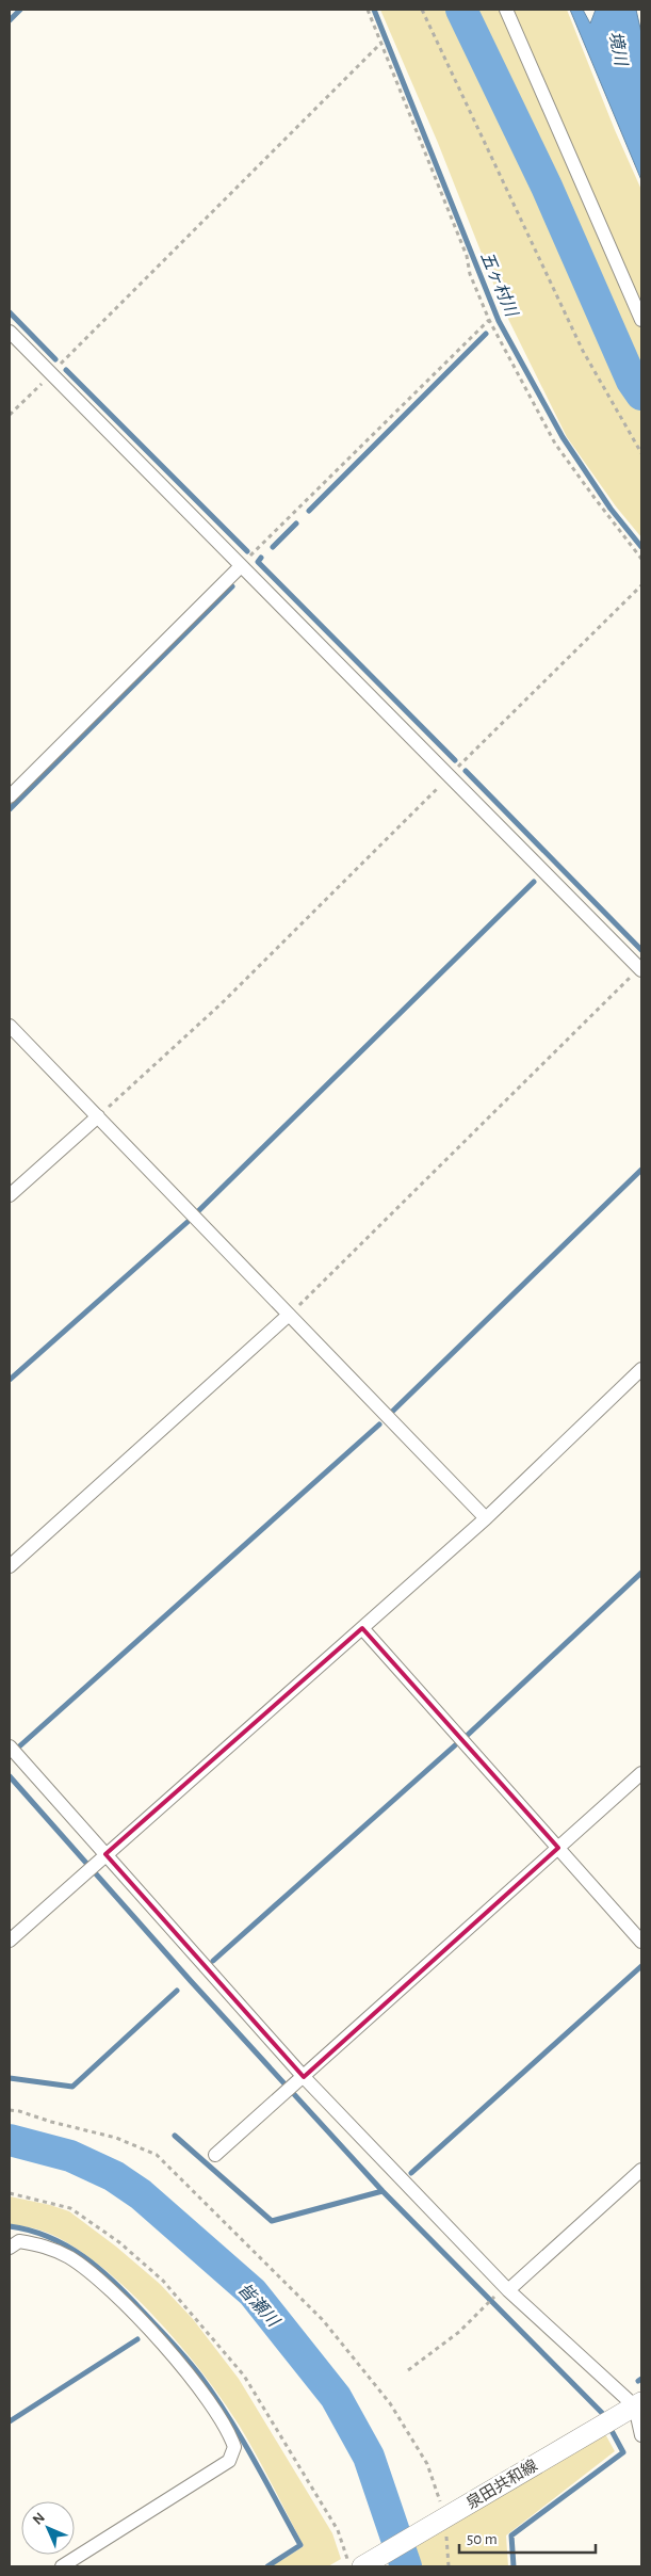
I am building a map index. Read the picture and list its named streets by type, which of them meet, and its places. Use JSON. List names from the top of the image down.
{
  "streets": {
    "main road": ["泉田共和線"]
  },
  "water": ["境川", "五ヶ村川", "皆瀬川"],
  "scale_bar": "50 m",
  "north": "top left"
}
